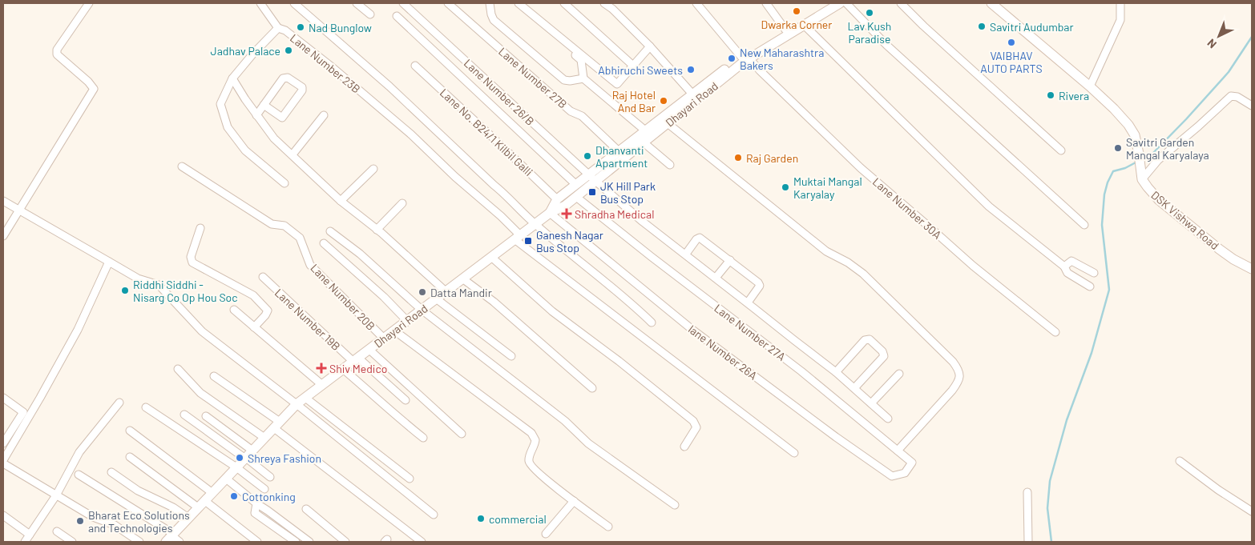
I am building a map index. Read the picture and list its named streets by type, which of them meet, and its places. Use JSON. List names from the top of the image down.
{
  "streets": {
    "main road": ["Dhayari Road", "DSK Vishwa Road"],
    "street": [
      "Lane Number 23B",
      "Lane Number 27B",
      "Lane Number 26/B",
      "Lane No. B24/1 Kilbil Galli",
      "Lane Number 30A",
      "Lane Number 20B",
      "Lane Number 19B",
      "Lane Number 27A",
      "lane Number 26A"
    ]
  },
  "crossings": [
    ["Lane Number 23B", "Dhayari Road"],
    ["Lane Number 27B", "Dhayari Road"],
    ["Lane Number 26/B", "Dhayari Road"],
    ["Dhayari Road", "Lane No. B24/1 Kilbil Galli"],
    ["Dhayari Road", "Lane Number 30A"],
    ["Dhayari Road", "Lane Number 20B"],
    ["Dhayari Road", "Lane Number 19B"],
    ["Dhayari Road", "Lane Number 27A"],
    ["Dhayari Road", "lane Number 26A"],
    ["Lane Number 27A", "lane Number 26A"]
  ],
  "places": {
    "other": [
      "Dwarka Corner",
      "Lav Kush Paradise",
      "Savitri Audumbar",
      "Nad Bunglow",
      "VAIBHAV AUTO PARTS",
      "Jadhav Palace",
      "New Maharashtra Bakers",
      "Abhiruchi Sweets",
      "Rivera",
      "Raj Hotel And Bar",
      "Savitri Garden Mangal Karyalaya",
      "Dhanvanti Apartment",
      "Raj Garden",
      "Muktai Mangal Karyalay",
      "Riddhi Siddhi - Nisarg Co Op Hou Soc",
      "Datta Mandir",
      "Shreya Fashion",
      "Cottonking",
      "commercial",
      "Bharat Eco Solutions and Technologies"
    ],
    "transit": ["JK Hill Park Bus Stop", "Ganesh Nagar Bus Stop"],
    "health": ["Shradha Medical", "Shiv Medico"]
  },
  "north": "bottom left"
}
